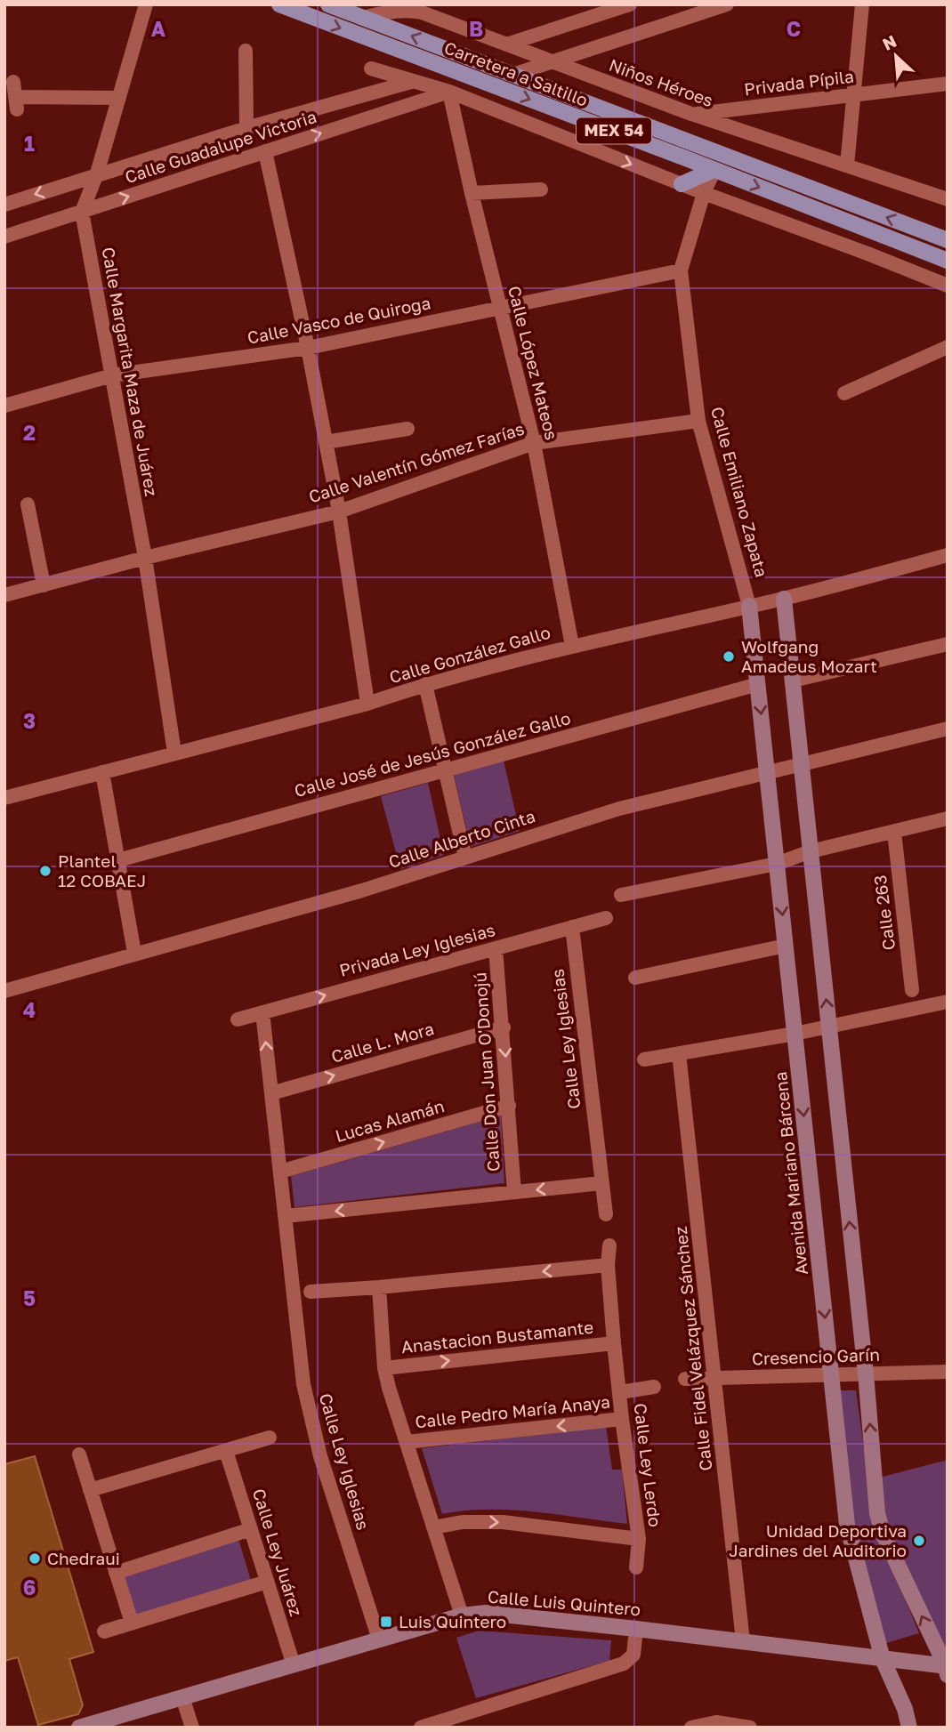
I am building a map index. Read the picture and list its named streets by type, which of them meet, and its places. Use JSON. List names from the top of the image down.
{
  "streets": {
    "main road": ["Carretera a Saltillo", "MEX 54"],
    "street": [
      "Niños Héroes",
      "Privada Pípila",
      "Calle Guadalupe Victoria",
      "Calle Vasco de Quiroga",
      "Calle López Mateos",
      "Calle Margarita Maza de Juárez",
      "Calle Valentín Gómez Farías",
      "Calle Emiliano Zapata",
      "Calle González Gallo",
      "Calle José de Jesús González Gallo",
      "Calle Alberto Cinta",
      "Calle 263",
      "Privada Ley Iglesias",
      "Calle Ley Iglesias",
      "Calle L. Mora",
      "Calle Don Juan O'Donojú",
      "Lucas Alamán",
      "Avenida Mariano Bárcena",
      "Anastacion Bustamante",
      "Calle Fidel Velázquez Sánchez",
      "Cresencio Garín",
      "Calle Pedro María Anaya",
      "Calle Ley Lerdo",
      "Calle Ley Juárez",
      "Calle Luis Quintero"
    ]
  },
  "crossings": [
    ["Carretera a Saltillo", "Niños Héroes"],
    ["Carretera a Saltillo", "Calle Emiliano Zapata"],
    ["Niños Héroes", "Privada Pípila"],
    ["Calle Guadalupe Victoria", "Calle López Mateos"],
    ["Calle Guadalupe Victoria", "Calle Margarita Maza de Juárez"],
    ["Calle Vasco de Quiroga", "Calle López Mateos"],
    ["Calle Vasco de Quiroga", "Calle Margarita Maza de Juárez"],
    ["Calle Vasco de Quiroga", "Calle Emiliano Zapata"],
    ["Calle López Mateos", "Calle Valentín Gómez Farías"],
    ["Calle López Mateos", "Calle González Gallo"],
    ["Calle Margarita Maza de Juárez", "Calle Valentín Gómez Farías"],
    ["Calle Margarita Maza de Juárez", "Calle González Gallo"],
    ["Calle Valentín Gómez Farías", "Calle Emiliano Zapata"],
    ["Calle Emiliano Zapata", "Calle González Gallo"],
    ["Calle Emiliano Zapata", "Avenida Mariano Bárcena"],
    ["Calle González Gallo", "Avenida Mariano Bárcena"],
    ["Calle José de Jesús González Gallo", "Avenida Mariano Bárcena"],
    ["Calle Alberto Cinta", "Avenida Mariano Bárcena"],
    ["Privada Ley Iglesias", "Calle Ley Iglesias"],
    ["Privada Ley Iglesias", "Calle Don Juan O'Donojú"],
    ["Calle Ley Iglesias", "Calle L. Mora"],
    ["Calle Ley Iglesias", "Lucas Alamán"],
    ["Calle Ley Iglesias", "Calle Luis Quintero"],
    ["Calle L. Mora", "Calle Don Juan O'Donojú"],
    ["Calle Don Juan O'Donojú", "Lucas Alamán"],
    ["Avenida Mariano Bárcena", "Cresencio Garín"],
    ["Avenida Mariano Bárcena", "Calle Luis Quintero"],
    ["Anastacion Bustamante", "Calle Ley Lerdo"],
    ["Calle Fidel Velázquez Sánchez", "Cresencio Garín"],
    ["Calle Fidel Velázquez Sánchez", "Calle Luis Quintero"],
    ["Calle Pedro María Anaya", "Calle Ley Lerdo"],
    ["Calle Ley Juárez", "Calle Luis Quintero"]
  ],
  "one_way": [
    "Privada Ley Iglesias",
    "Calle L. Mora",
    "Calle Pedro María Anaya",
    "Calle Ley Lerdo"
  ],
  "places": {
    "other": [
      "Wolfgang Amadeus Mozart",
      "Plantel 12 COBAEJ",
      "Unidad Deportiva Jardines del Auditorio",
      "Chedraui"
    ],
    "transit": ["Luis Quintero"]
  },
  "north": "top left",
  "grid": {
    "columns": ["A", "B", "C"],
    "rows": [
      "1",
      "2",
      "3",
      "4",
      "5",
      "6"
    ]
  }
}
